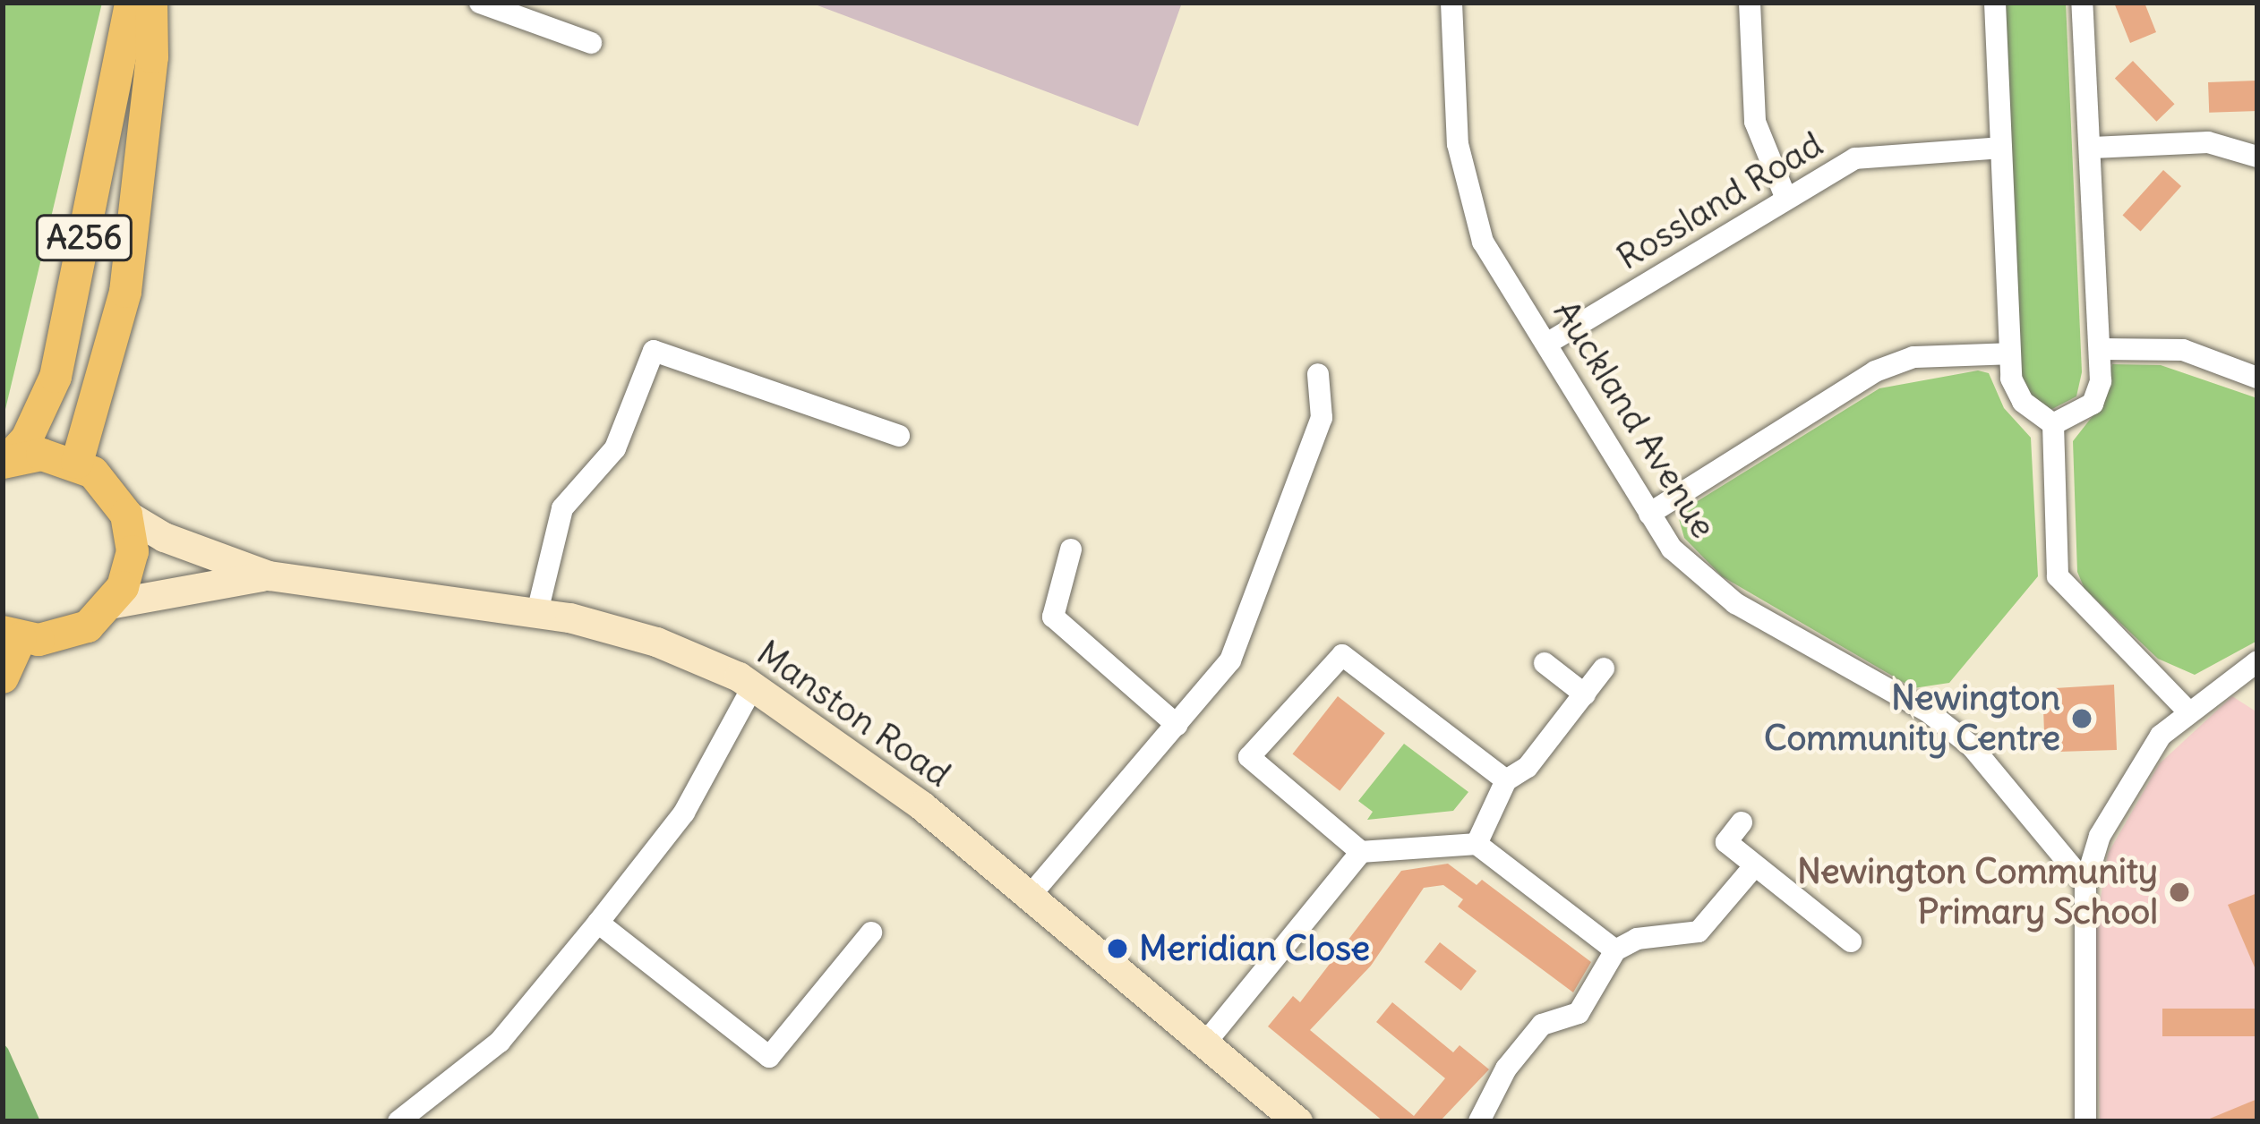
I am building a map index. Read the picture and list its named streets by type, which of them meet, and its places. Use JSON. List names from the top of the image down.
{
  "streets": {
    "main road": ["A256", "Manston Road"],
    "street": ["Rossland Road", "Auckland Avenue"]
  },
  "crossings": [
    ["Rossland Road", "Auckland Avenue"]
  ],
  "places": ["Newington Community Centre", "Newington Community Primary School", "Meridian Close"]
}
